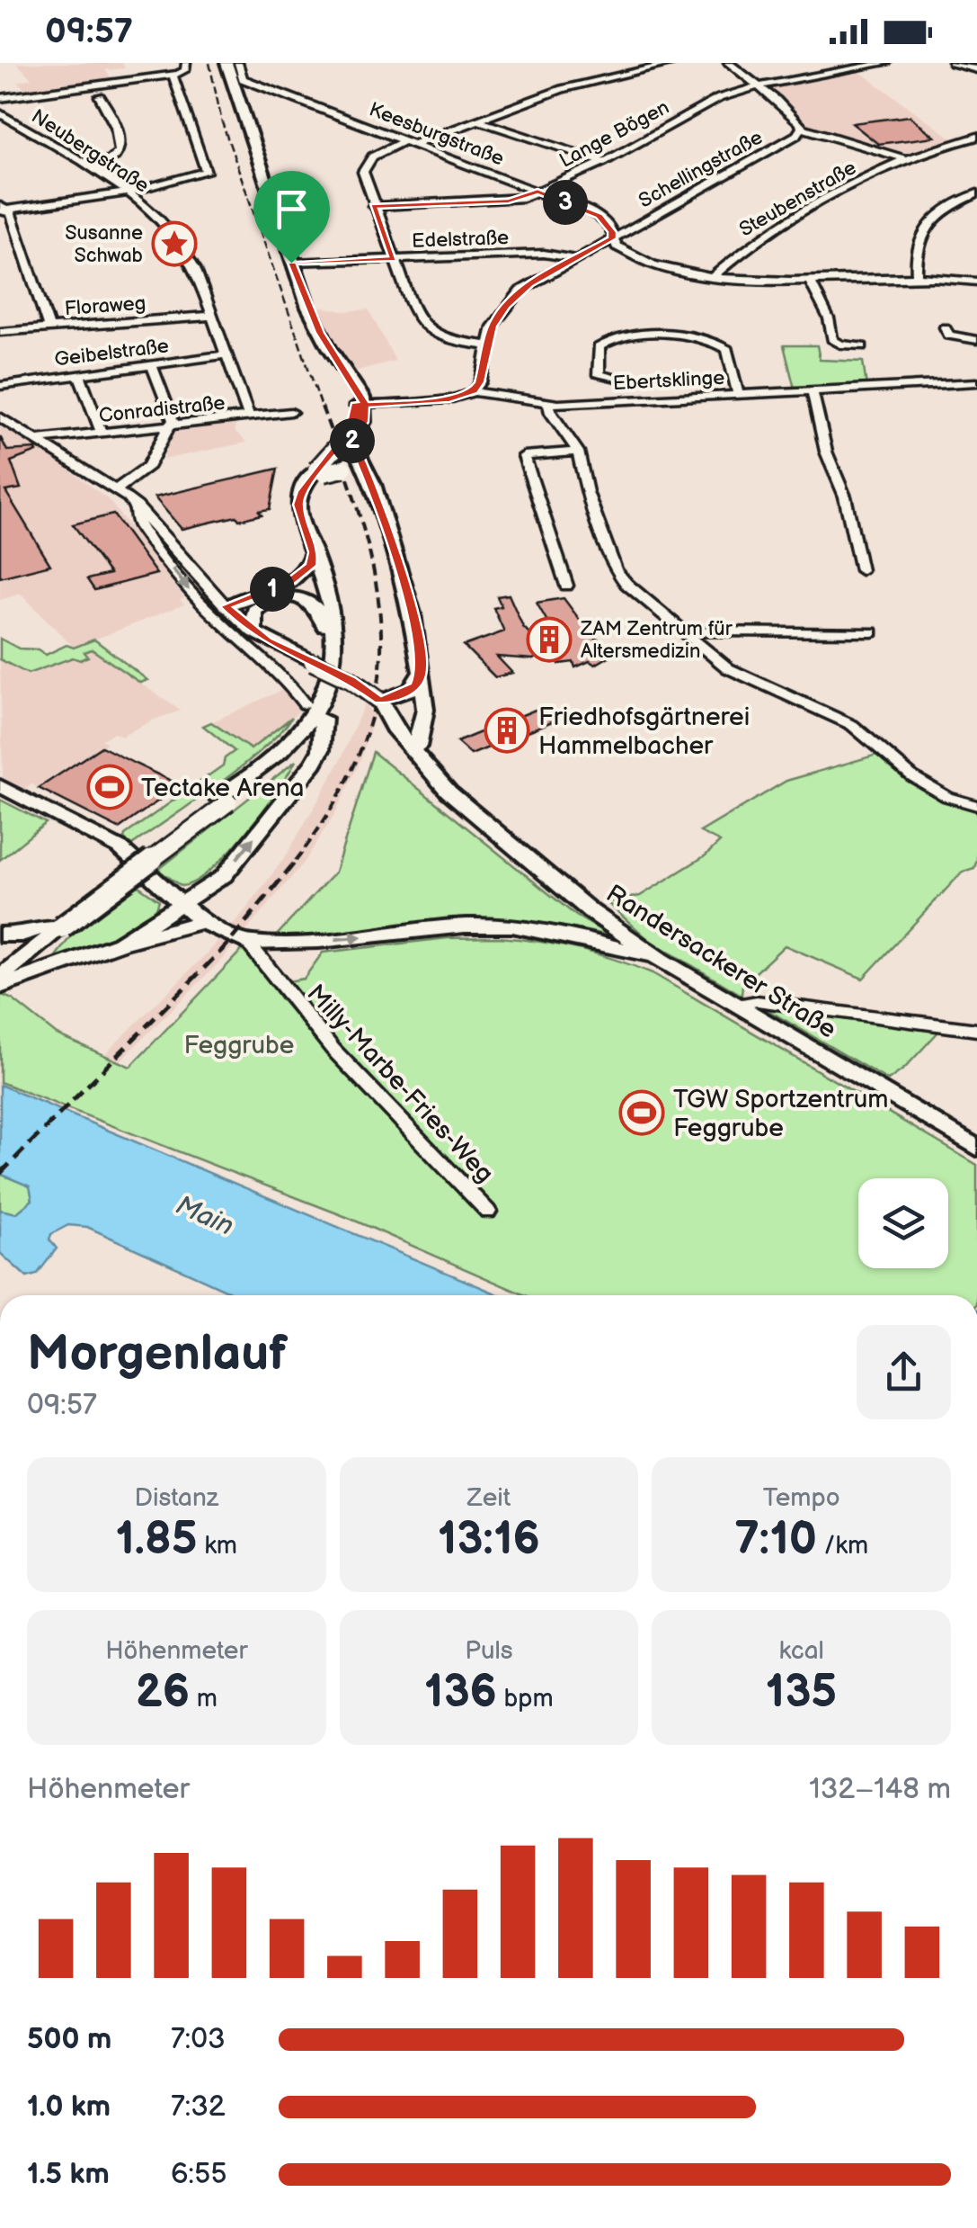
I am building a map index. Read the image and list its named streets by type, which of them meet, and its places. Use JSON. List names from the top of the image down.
{
  "streets": {
    "main road": ["Randersackerer Straße"],
    "street": [
      "Keesburgstraße",
      "Lange Bögen",
      "Neubergstraße",
      "Schellingstraße",
      "Steubenstraße",
      "Edelstraße",
      "Floraweg",
      "Geibelstraße",
      "Ebertsklinge",
      "Conradistraße",
      "Milly-Marbe-Fries-Weg"
    ]
  },
  "crossings": [
    ["Keesburgstraße", "Lange Bögen"],
    ["Keesburgstraße", "Schellingstraße"],
    ["Keesburgstraße", "Steubenstraße"],
    ["Neubergstraße", "Floraweg"],
    ["Neubergstraße", "Geibelstraße"],
    ["Neubergstraße", "Conradistraße"],
    ["Schellingstraße", "Edelstraße"],
    ["Schellingstraße", "Ebertsklinge"],
    ["Conradistraße", "Randersackerer Straße"]
  ],
  "water": ["Main"],
  "parks": ["Feggrube"],
  "places": {
    "place": ["Susanne Schwab"],
    "building": ["ZAM Zentrum für Altersmedizin", "Friedhofsgärtnerei Hammelbacher"],
    "sports": ["Tectake Arena", "TGW Sportzentrum Feggrube"]
  },
  "page": {
    "status": "09:57",
    "pins": ["3", "2", "1"],
    "heading": ["Morgenlauf", "09:57"],
    "stats": [
      ["Distanz", "1.85 km"],
      ["Zeit", "13:16"],
      ["Tempo", "7:10 /km"],
      ["Höhenmeter", "26 m"],
      ["Puls", "136 bpm"],
      ["kcal", "135"]
    ],
    "chart": ["Höhenmeter", "132–148 m"],
    "list": [
      {
        "name": "500 m",
        "note": "7:03"
      },
      {
        "name": "1.0 km",
        "note": "7:32"
      },
      {
        "name": "1.5 km",
        "note": "6:55"
      }
    ]
  }
}
